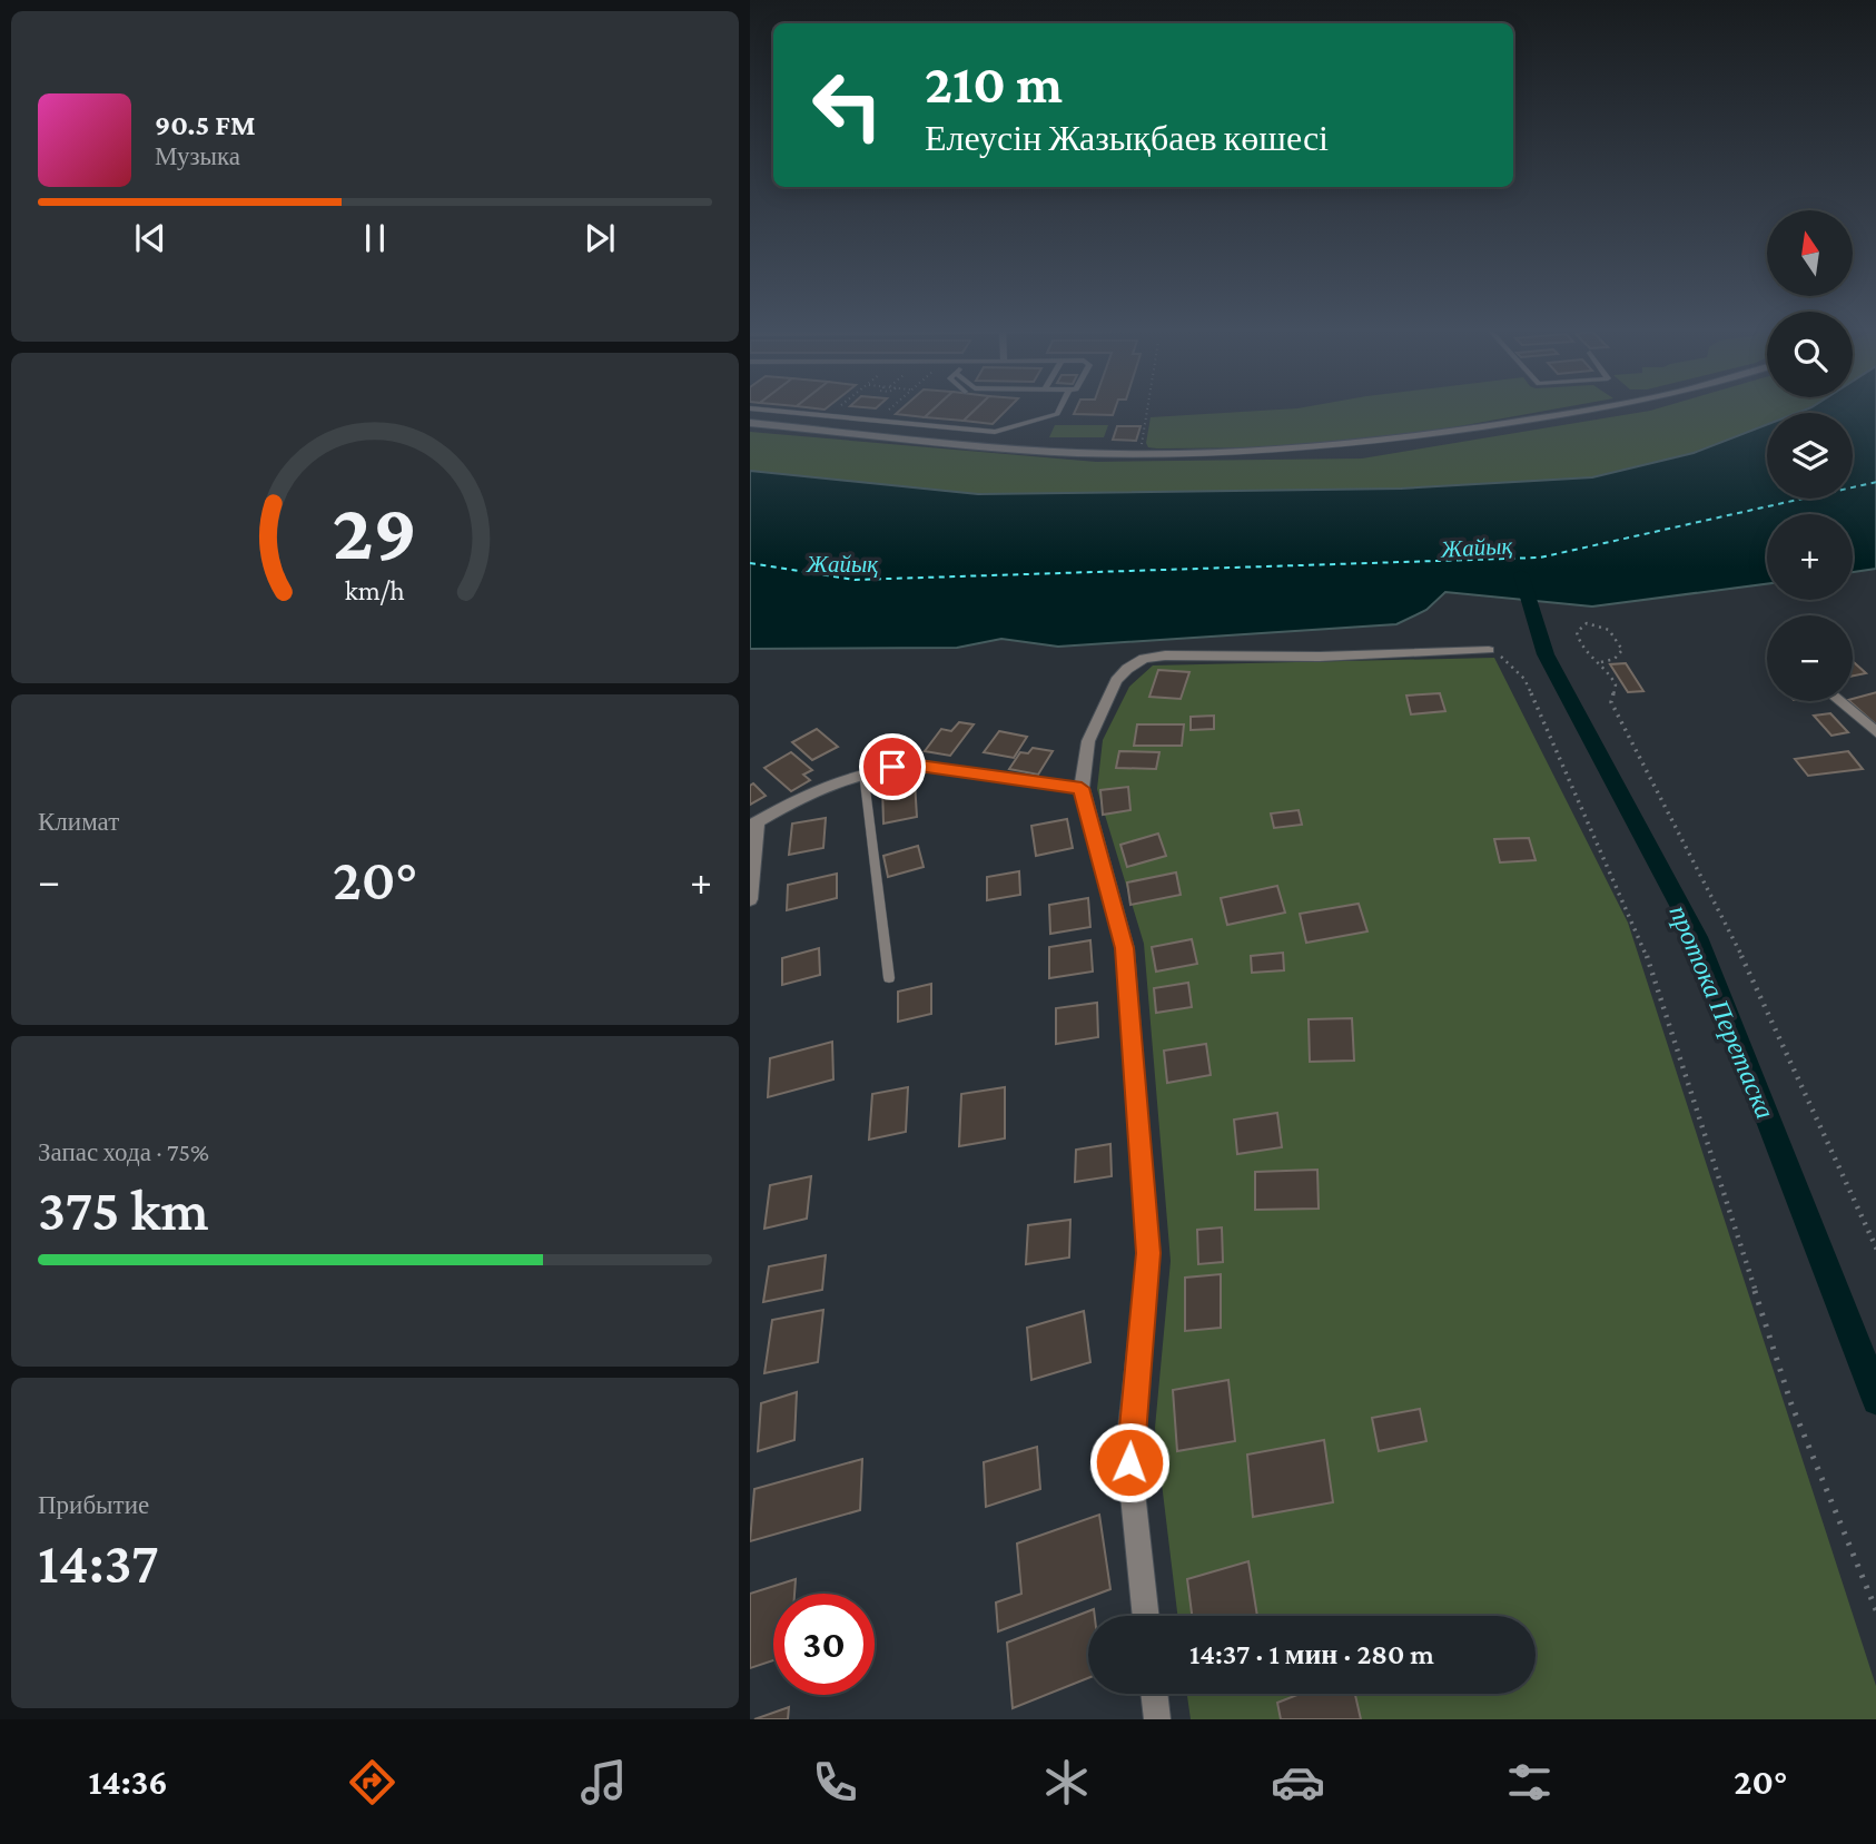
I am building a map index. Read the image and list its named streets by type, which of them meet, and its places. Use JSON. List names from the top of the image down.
{
  "water": ["Жайық", "протока Перетаска"],
  "north": "top",
  "page": {
    "turn": ["210 m", "Елеусін Жазықбаев көшесі"],
    "song": ["90.5 FM", "Музыка"],
    "map_buttons": ["+", "−"],
    "tile": [
      "Климат",
      ["Запас хода · 75%", "375 km"],
      ["Прибытие", "14:37"]
    ],
    "heat": ["−", "20°", "+"],
    "limit": "30",
    "trip": "14:37 · 1 мин · 280 m",
    "tabs": ["14:36", "20°"],
    "gauge": ["29", "km/h"]
  }
}
